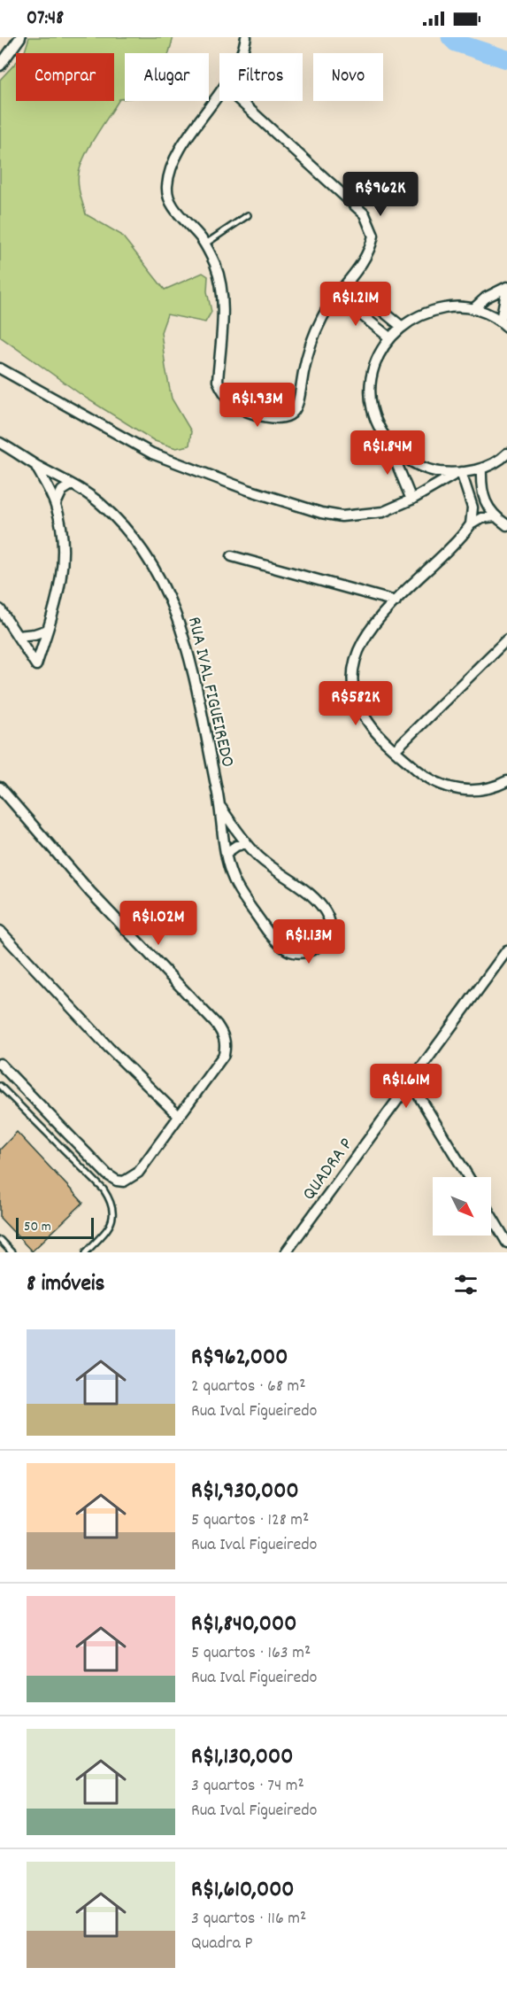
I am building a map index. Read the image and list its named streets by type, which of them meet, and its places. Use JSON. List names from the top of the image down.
{
  "streets": {
    "street": ["RUA IVAL FIGUEIREDO", "QUADRA P"]
  },
  "scale_bar": "50 m",
  "north": "bottom right",
  "page": {
    "status": "07:48",
    "chip": [
      "Comprar",
      "Alugar",
      "Filtros",
      "Novo"
    ],
    "price": [
      "R$962K",
      "R$1.21M",
      "R$1.93M",
      "R$1.84M",
      "R$582K",
      "R$1.02M",
      "R$1.13M",
      "R$1.61M"
    ],
    "scale": "50 m",
    "heading": "8 imóveis",
    "list": [
      {
        "name": "R$962,000",
        "note": "2 quartos · 68 m² · Rua Ival Figueiredo"
      },
      {
        "name": "R$1,930,000",
        "note": "5 quartos · 128 m² · Rua Ival Figueiredo"
      },
      {
        "name": "R$1,840,000",
        "note": "5 quartos · 163 m² · Rua Ival Figueiredo"
      },
      {
        "name": "R$1,130,000",
        "note": "3 quartos · 74 m² · Rua Ival Figueiredo"
      },
      {
        "name": "R$1,610,000",
        "note": "3 quartos · 116 m² · Quadra P"
      }
    ]
  }
}
